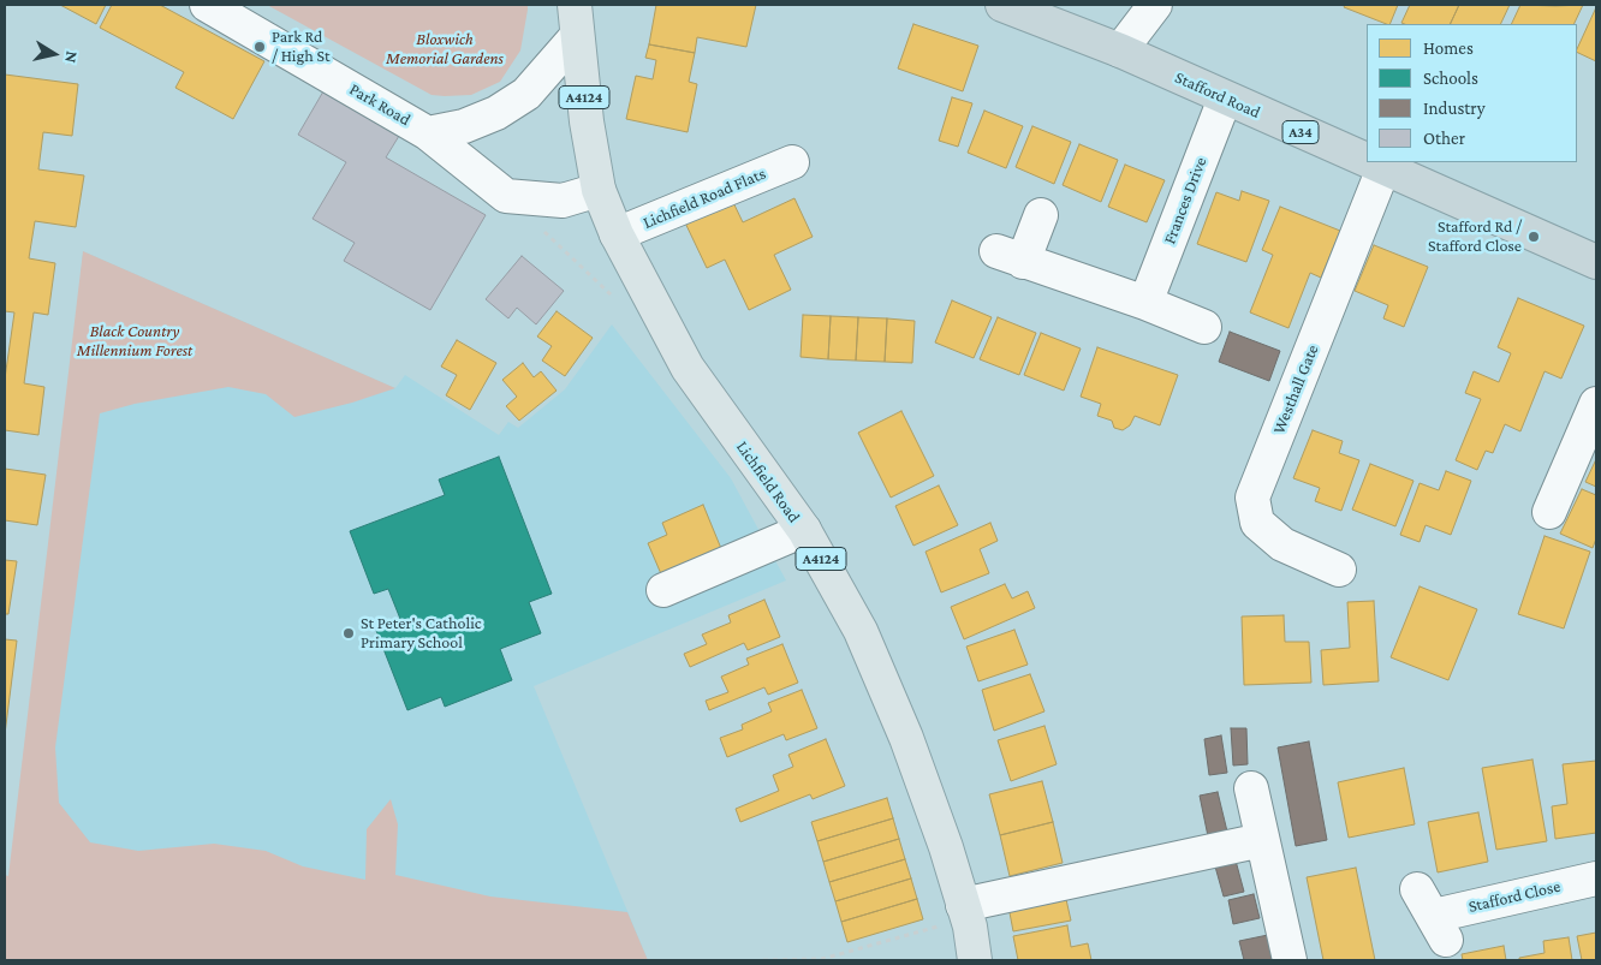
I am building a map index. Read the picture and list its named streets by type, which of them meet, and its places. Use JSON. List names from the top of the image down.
{
  "streets": {
    "highway": ["Stafford Road", "A34"],
    "main road": ["A4124", "Lichfield Road"],
    "street": [
      "Park Road",
      "Lichfield Road Flats",
      "Frances Drive",
      "Westhall Gate",
      "Stafford Close"
    ]
  },
  "crossings": [
    ["Stafford Road", "Frances Drive"],
    ["Stafford Road", "Westhall Gate"],
    ["Park Road", "Lichfield Road"],
    ["Lichfield Road Flats", "Lichfield Road"]
  ],
  "parks": ["Bloxwich Memorial Gardens", "Black Country Millennium Forest"],
  "places": ["Park Rd / High St", "Stafford Rd / Stafford Close", "St Peter's Catholic Primary School"],
  "legend": [
    "Homes",
    "Schools",
    "Industry",
    "Other"
  ],
  "north": "right"
}
